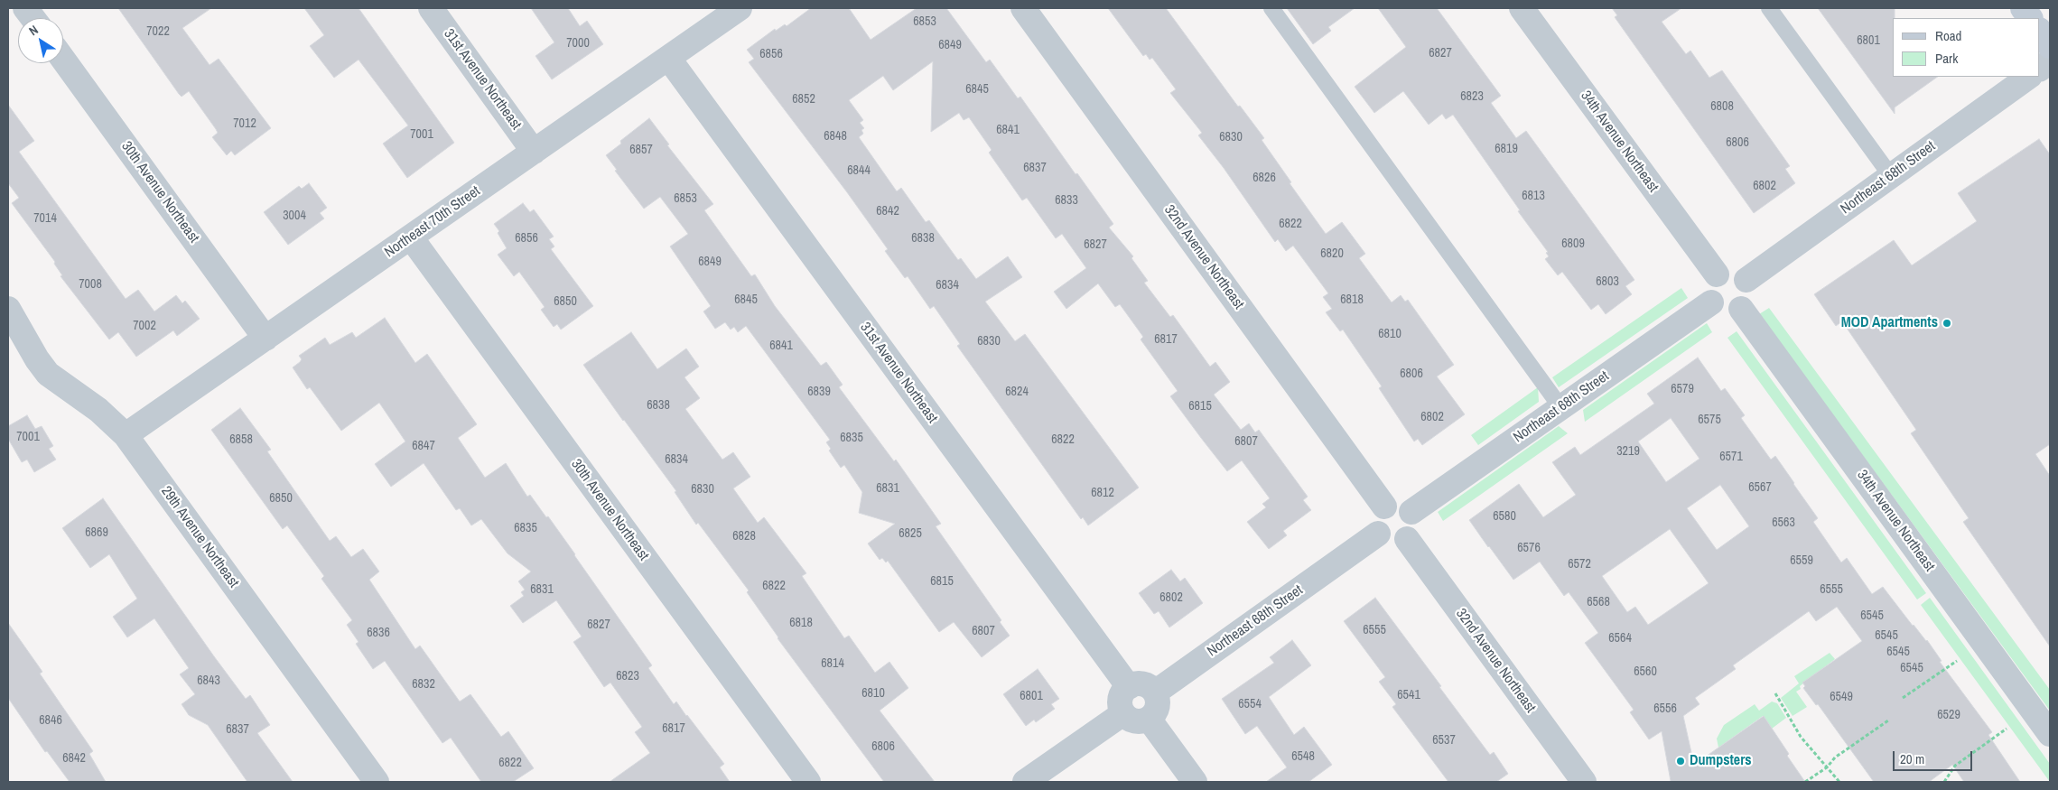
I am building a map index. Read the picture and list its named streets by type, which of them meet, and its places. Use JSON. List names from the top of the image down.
{
  "streets": {
    "street": [
      "31st Avenue Northeast",
      "34th Avenue Northeast",
      "Northeast 68th Street",
      "30th Avenue Northeast",
      "Northeast 70th Street",
      "32nd Avenue Northeast",
      "29th Avenue Northeast"
    ]
  },
  "crossings": [
    ["31st Avenue Northeast", "Northeast 68th Street"],
    ["31st Avenue Northeast", "Northeast 70th Street"],
    ["34th Avenue Northeast", "Northeast 68th Street"],
    ["Northeast 68th Street", "32nd Avenue Northeast"],
    ["30th Avenue Northeast", "Northeast 70th Street"],
    ["Northeast 70th Street", "29th Avenue Northeast"]
  ],
  "places": ["MOD Apartments", "Dumpsters"],
  "house_numbers": [
    "6853",
    "7022",
    "6801",
    "7000",
    "6849",
    "6827",
    "6856",
    "6845",
    "6823",
    "6852",
    "6808",
    "7012",
    "6841",
    "7001",
    "6848",
    "6830",
    "6806",
    "6819",
    "6857",
    "6837",
    "6844",
    "6826",
    "6802",
    "6813",
    "6853",
    "6833",
    "6842",
    "3004",
    "7014",
    "6822",
    "6856",
    "6838",
    "6809",
    "6827",
    "6820",
    "6849",
    "6803",
    "7008",
    "6834",
    "6845",
    "6818",
    "6850",
    "7002",
    "6810",
    "6817",
    "6830",
    "6841",
    "6806",
    "6579",
    "6839",
    "6824",
    "6838",
    "6815",
    "6802",
    "6575",
    "7001",
    "6835",
    "6858",
    "6822",
    "6807",
    "6847",
    "3219",
    "6571",
    "6834",
    "6567",
    "6831",
    "6830",
    "6812",
    "6850",
    "6580",
    "6563",
    "6835",
    "6869",
    "6825",
    "6828",
    "6576",
    "6559",
    "6572",
    "6815",
    "6822",
    "6831",
    "6555",
    "6802",
    "6568",
    "6545",
    "6818",
    "6827",
    "6555",
    "6807",
    "6836",
    "6545",
    "6564",
    "6545",
    "6814",
    "6545",
    "6560",
    "6823",
    "6843",
    "6832",
    "6810",
    "6541",
    "6801",
    "6549",
    "6554",
    "6556",
    "6529",
    "6846",
    "6817",
    "6837",
    "6537",
    "6806",
    "6548",
    "6842",
    "6822"
  ],
  "legend": ["Road", "Park"],
  "scale_bar": "20 m",
  "north": "top left"
}
